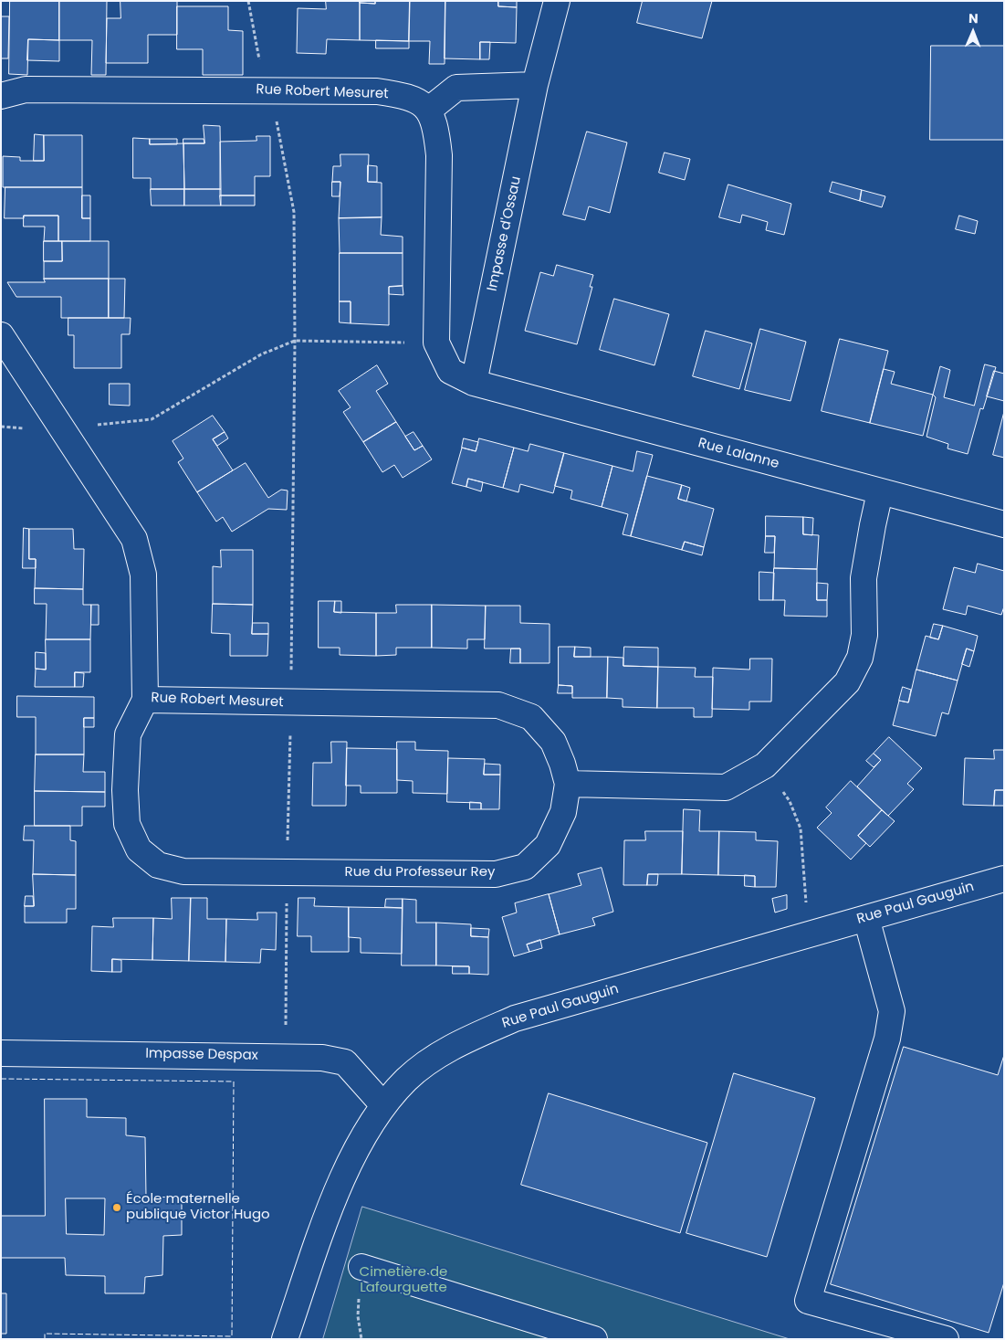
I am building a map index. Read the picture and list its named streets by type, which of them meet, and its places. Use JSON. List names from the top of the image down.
{
  "streets": {
    "street": [
      "Rue Robert Mesuret",
      "Impasse d'Ossau",
      "Rue Lalanne",
      "Rue du Professeur Rey",
      "Rue Paul Gauguin",
      "Impasse Despax"
    ]
  },
  "crossings": [
    ["Rue Robert Mesuret", "Rue du Professeur Rey"],
    ["Impasse d'Ossau", "Rue Lalanne"],
    ["Rue Paul Gauguin", "Impasse Despax"]
  ],
  "parks": ["Cimetière de Lafourguette"],
  "places": ["École maternelle publique Victor Hugo"],
  "north": "top"
}
